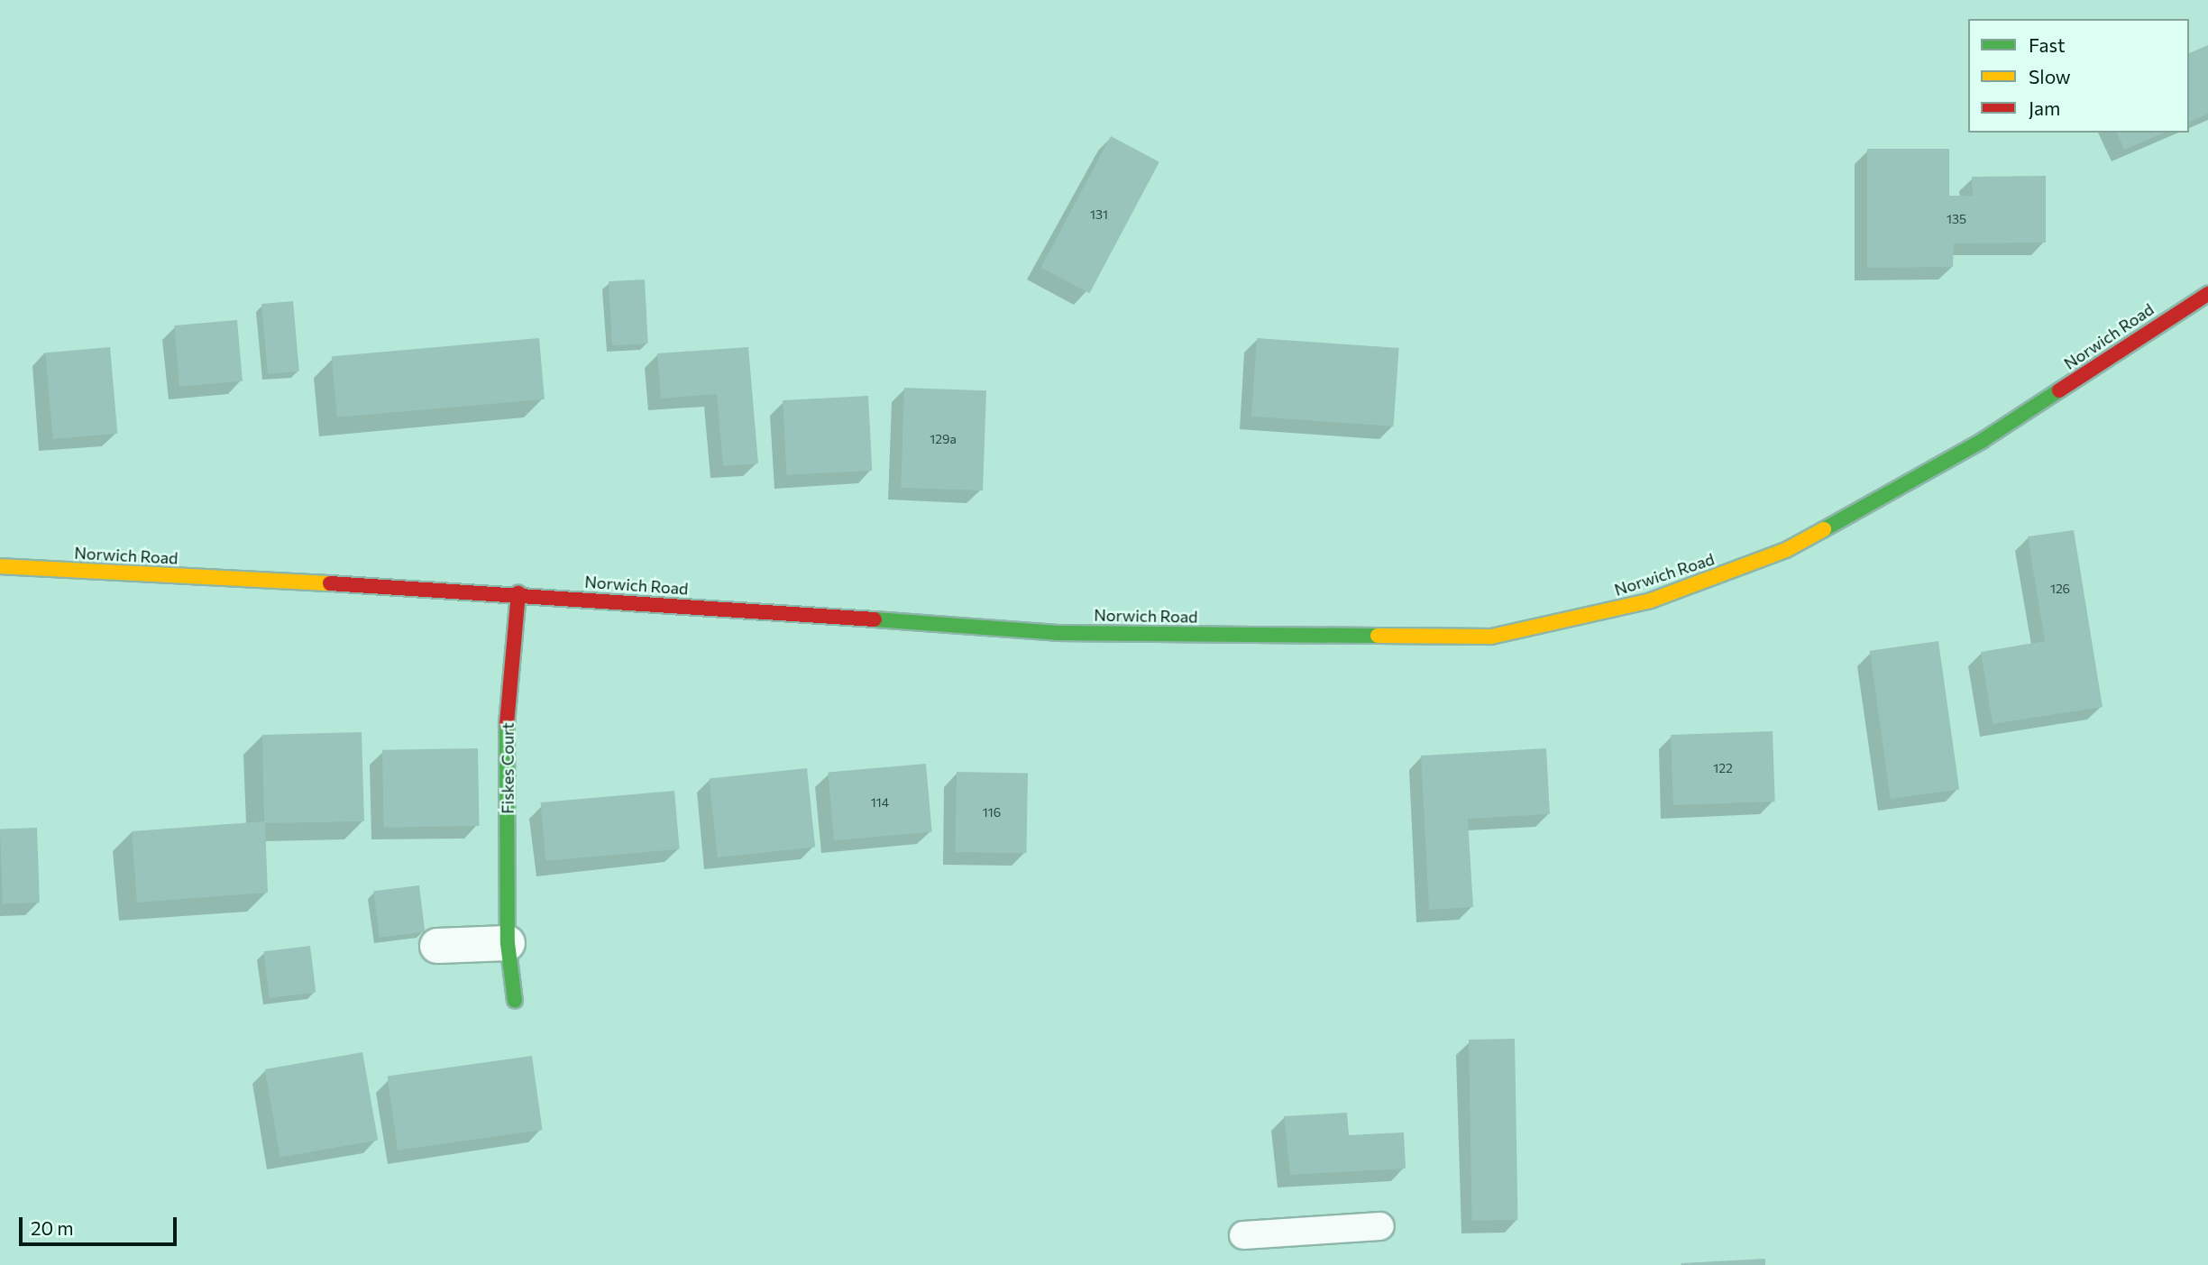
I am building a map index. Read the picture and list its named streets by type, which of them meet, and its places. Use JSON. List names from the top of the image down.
{
  "streets": {
    "street": ["Norwich Road", "Fiskes Court"]
  },
  "crossings": [
    ["Norwich Road", "Fiskes Court"]
  ],
  "house_numbers": [
    "131",
    "135",
    "129a",
    "126",
    "122",
    "114",
    "116"
  ],
  "legend": ["Fast", "Slow", "Jam"],
  "scale_bar": "20 m"
}
